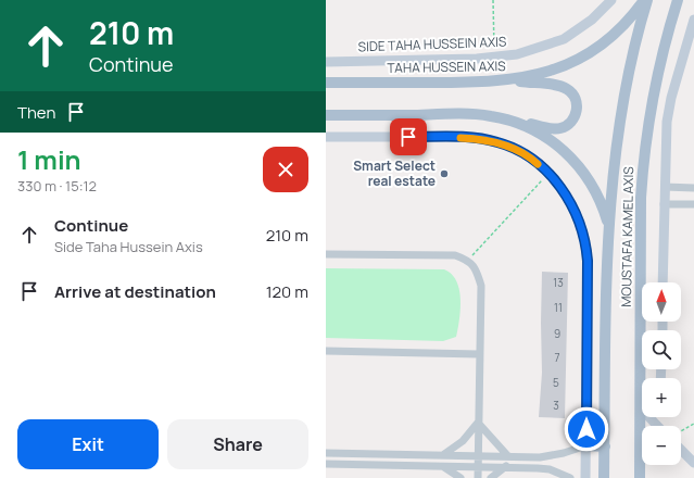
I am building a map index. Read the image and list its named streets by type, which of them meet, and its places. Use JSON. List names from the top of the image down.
{
  "streets": {
    "main road": ["TAHA HUSSEIN AXIS", "MOUSTAFA KAMEL AXIS"],
    "street": ["SIDE TAHA HUSSEIN AXIS"]
  },
  "crossings": [
    ["TAHA HUSSEIN AXIS", "MOUSTAFA KAMEL AXIS"]
  ],
  "places": ["Smart Select real estate"],
  "house_numbers": [
    "13",
    "11",
    "9",
    "7",
    "5",
    "3"
  ],
  "north": "top",
  "page": {
    "turn": ["210 m", "Continue"],
    "then": "Then",
    "heading": ["1 min", "330 m · 15:12"],
    "list": [
      {
        "name": "Continue",
        "note": "Side Taha Hussein Axis",
        "value": "210 m"
      },
      {
        "name": "Arrive at destination",
        "value": "120 m"
      }
    ],
    "map_buttons": ["+", "−"],
    "buttons": ["Exit", "Share"]
  }
}
